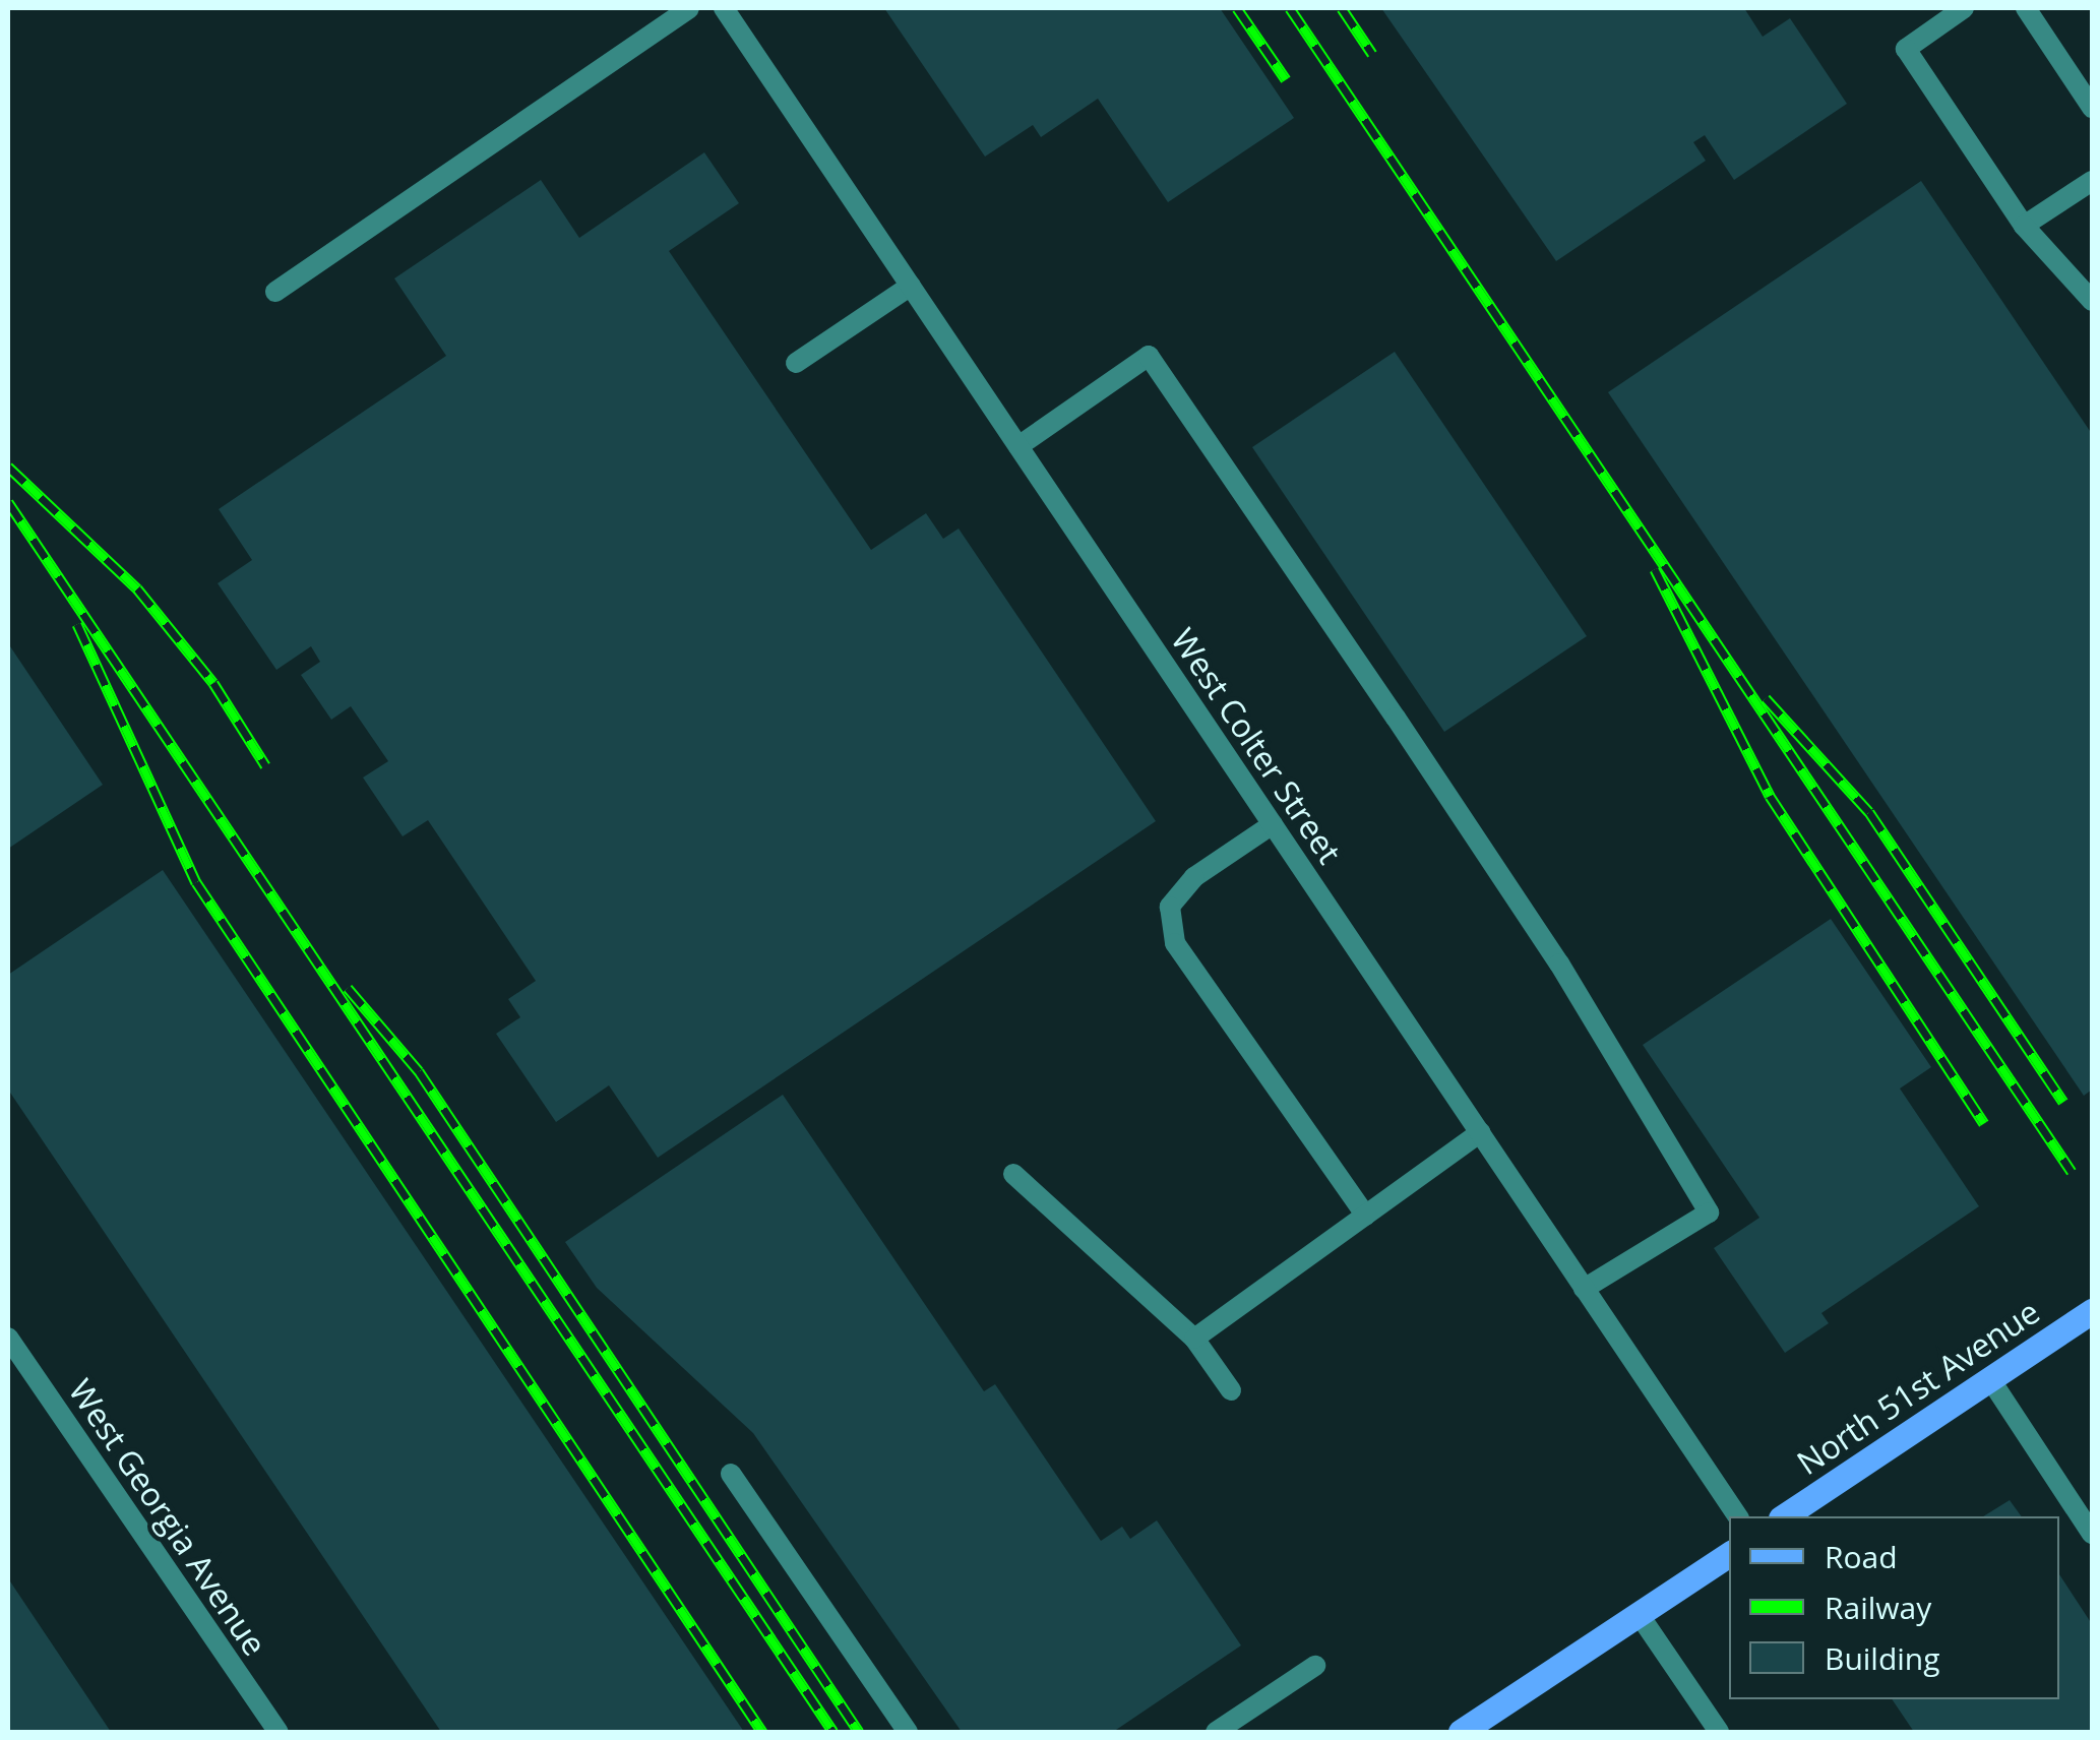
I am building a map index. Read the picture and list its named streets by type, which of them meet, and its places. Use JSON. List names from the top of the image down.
{
  "streets": {
    "main road": ["North 51st Avenue"],
    "street": ["West Colter Street", "West Georgia Avenue"]
  },
  "legend": ["Road", "Railway", "Building"]
}
